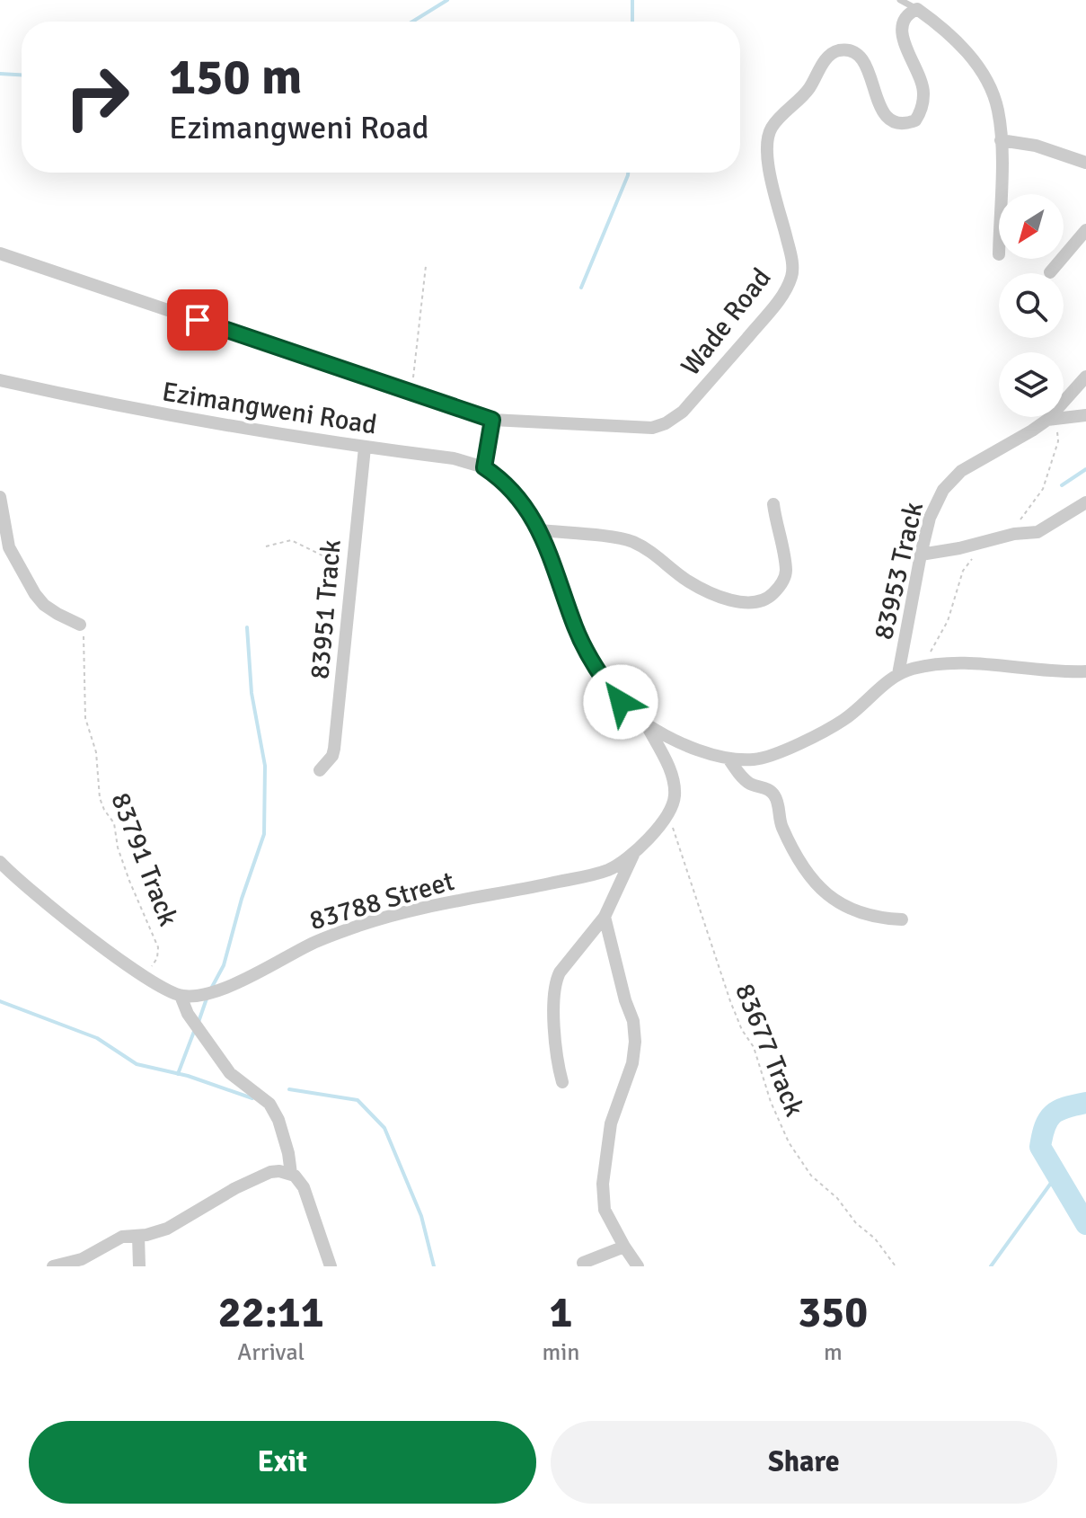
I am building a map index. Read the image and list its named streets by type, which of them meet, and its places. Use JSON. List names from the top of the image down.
{
  "streets": {
    "street": [
      "Wade Road",
      "Ezimangweni Road",
      "83953 Track",
      "83951 Track",
      "83788 Street"
    ],
    "path": ["83791 Track", "83677 Track"]
  },
  "crossings": [
    ["Ezimangweni Road", "83951 Track"],
    ["83788 Street", "83677 Track"]
  ],
  "north": "bottom left",
  "page": {
    "turn": ["150 m", "Ezimangweni Road"],
    "eta": [
      "22:11",
      "Arrival",
      "1",
      "min",
      "350",
      "m"
    ],
    "buttons": ["Exit", "Share"]
  }
}
